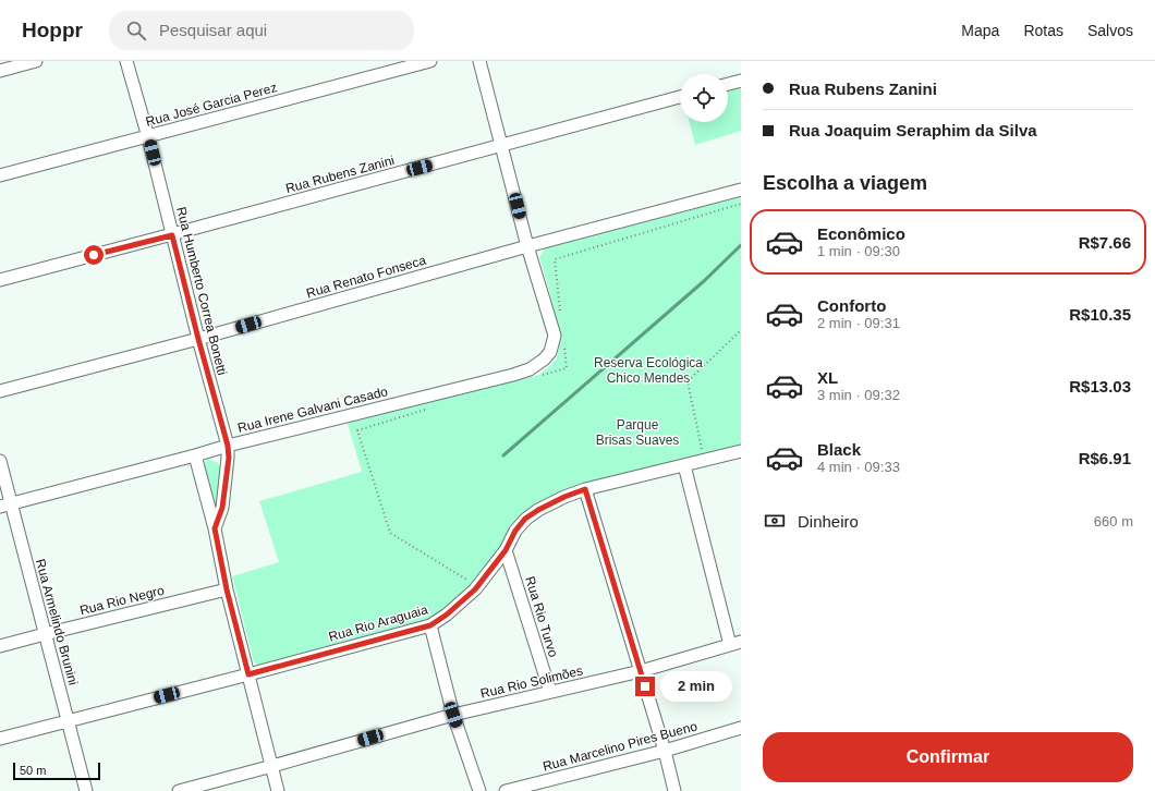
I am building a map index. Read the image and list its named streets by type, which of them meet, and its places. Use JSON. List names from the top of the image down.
{
  "streets": {
    "street": [
      "Rua José Garcia Perez",
      "Rua Rubens Zanini",
      "Rua Renato Fonseca",
      "Rua Humberto Correa Bonetti",
      "Rua Irene Galvani Casado",
      "Rua Rio Negro",
      "Rua Rio Turvo",
      "Rua Armelindo Brunini",
      "Rua Rio Araguaia",
      "Rua Rio Solimões",
      "Rua Marcelino Pires Bueno"
    ]
  },
  "crossings": [
    ["Rua José Garcia Perez", "Rua Humberto Correa Bonetti"],
    ["Rua Rubens Zanini", "Rua Humberto Correa Bonetti"],
    ["Rua Renato Fonseca", "Rua Humberto Correa Bonetti"],
    ["Rua Renato Fonseca", "Rua Irene Galvani Casado"],
    ["Rua Humberto Correa Bonetti", "Rua Irene Galvani Casado"],
    ["Rua Irene Galvani Casado", "Rua Armelindo Brunini"],
    ["Rua Rio Negro", "Rua Armelindo Brunini"],
    ["Rua Rio Turvo", "Rua Rio Araguaia"],
    ["Rua Rio Turvo", "Rua Rio Solimões"],
    ["Rua Armelindo Brunini", "Rua Rio Araguaia"]
  ],
  "parks": ["Reserva Ecológica Chico Mendes", "Parque Brisas Suaves"],
  "scale_bar": "50 m",
  "page": {
    "header": "Hoppr",
    "search": "Pesquisar aqui",
    "nav": ["Mapa", "Rotas", "Salvos"],
    "banner": ["Rua Rubens Zanini", "Rua Joaquim Seraphim da Silva"],
    "heading": "Escolha a viagem",
    "list": [
      {
        "name": "Econômico",
        "note": "1 min · 09:30",
        "value": "R$7.66"
      },
      {
        "name": "Conforto",
        "note": "2 min · 09:31",
        "value": "R$10.35"
      },
      {
        "name": "XL",
        "note": "3 min · 09:32",
        "value": "R$13.03"
      },
      {
        "name": "Black",
        "note": "4 min · 09:33",
        "value": "R$6.91"
      }
    ],
    "pay": ["Dinheiro", "660 m"],
    "bubble": "2 min",
    "buttons": "Confirmar",
    "scale": "50 m"
  }
}
